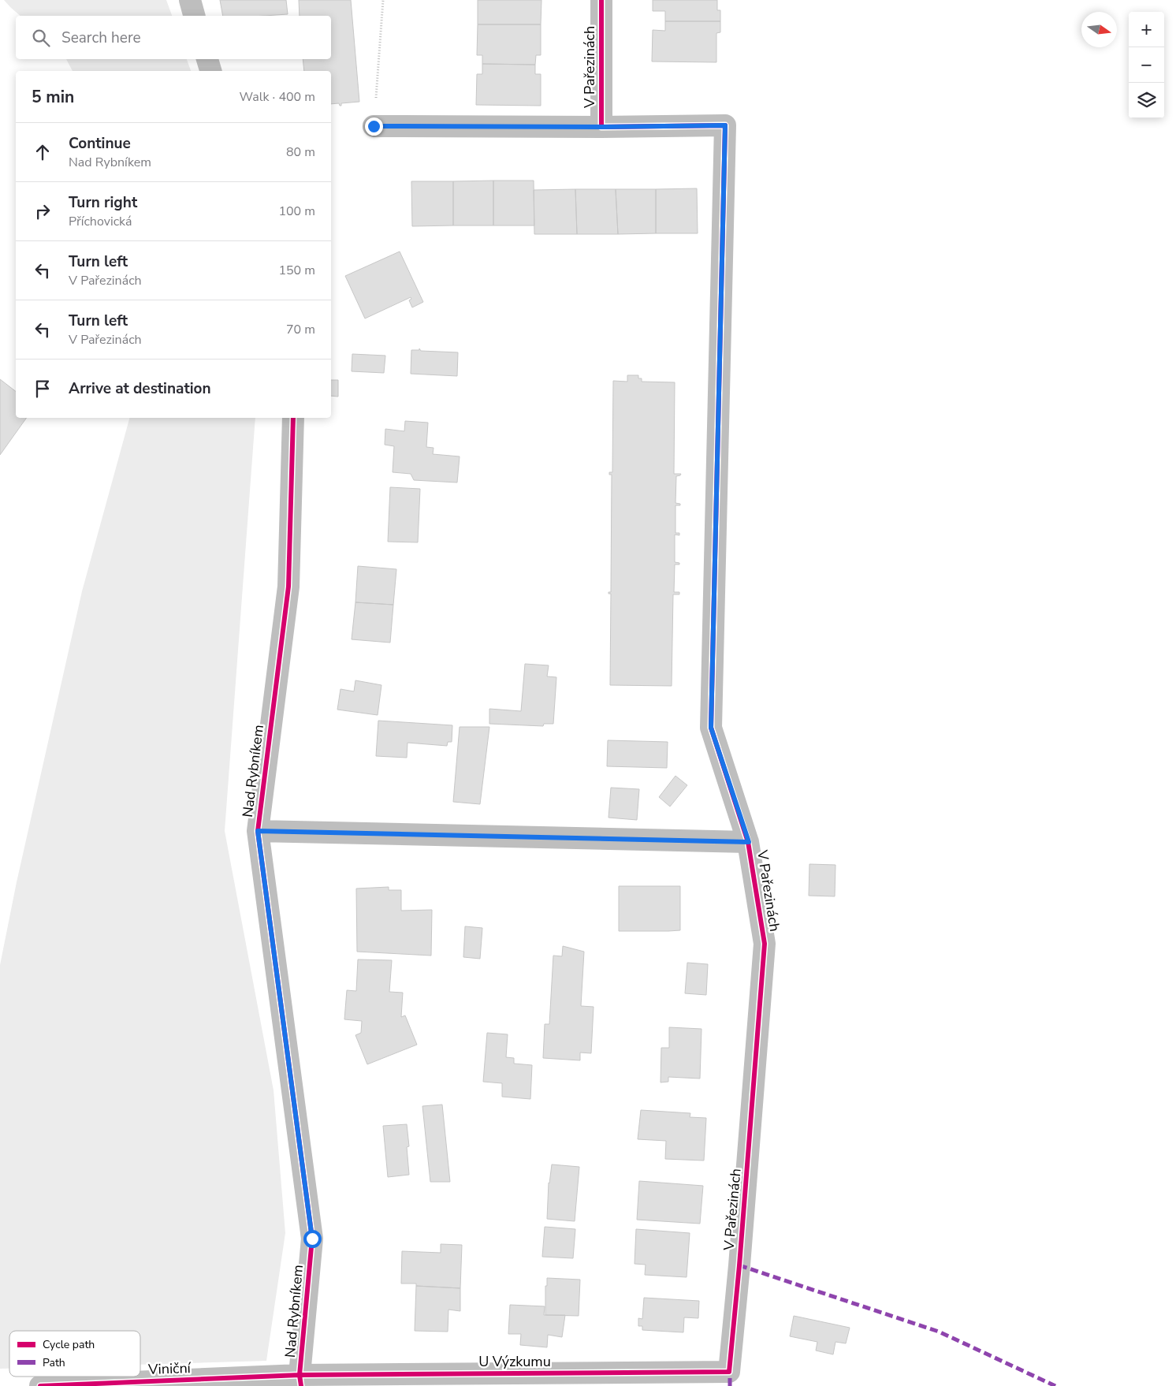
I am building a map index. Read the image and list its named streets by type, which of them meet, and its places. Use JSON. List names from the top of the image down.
{
  "streets": {
    "street": [
      "V Pařezinách",
      "Nad Rybníkem",
      "U Výzkumu",
      "Viniční"
    ]
  },
  "crossings": [
    ["V Pařezinách", "U Výzkumu"],
    ["Nad Rybníkem", "U Výzkumu"],
    ["Nad Rybníkem", "Viniční"],
    ["U Výzkumu", "Viniční"]
  ],
  "legend": ["Cycle path", "Path"],
  "north": "right",
  "page": {
    "map_buttons": ["+", "−"],
    "search": "Search here",
    "heading": ["5 min", "Walk · 400 m"],
    "list": [
      ["Continue", "Nad Rybníkem", "80 m"],
      ["Turn right", "Příchovická", "100 m"],
      ["Turn left", "V Pařezinách", "150 m"],
      ["Turn left", "V Pařezinách", "70 m"],
      "Arrive at destination"
    ]
  }
}
